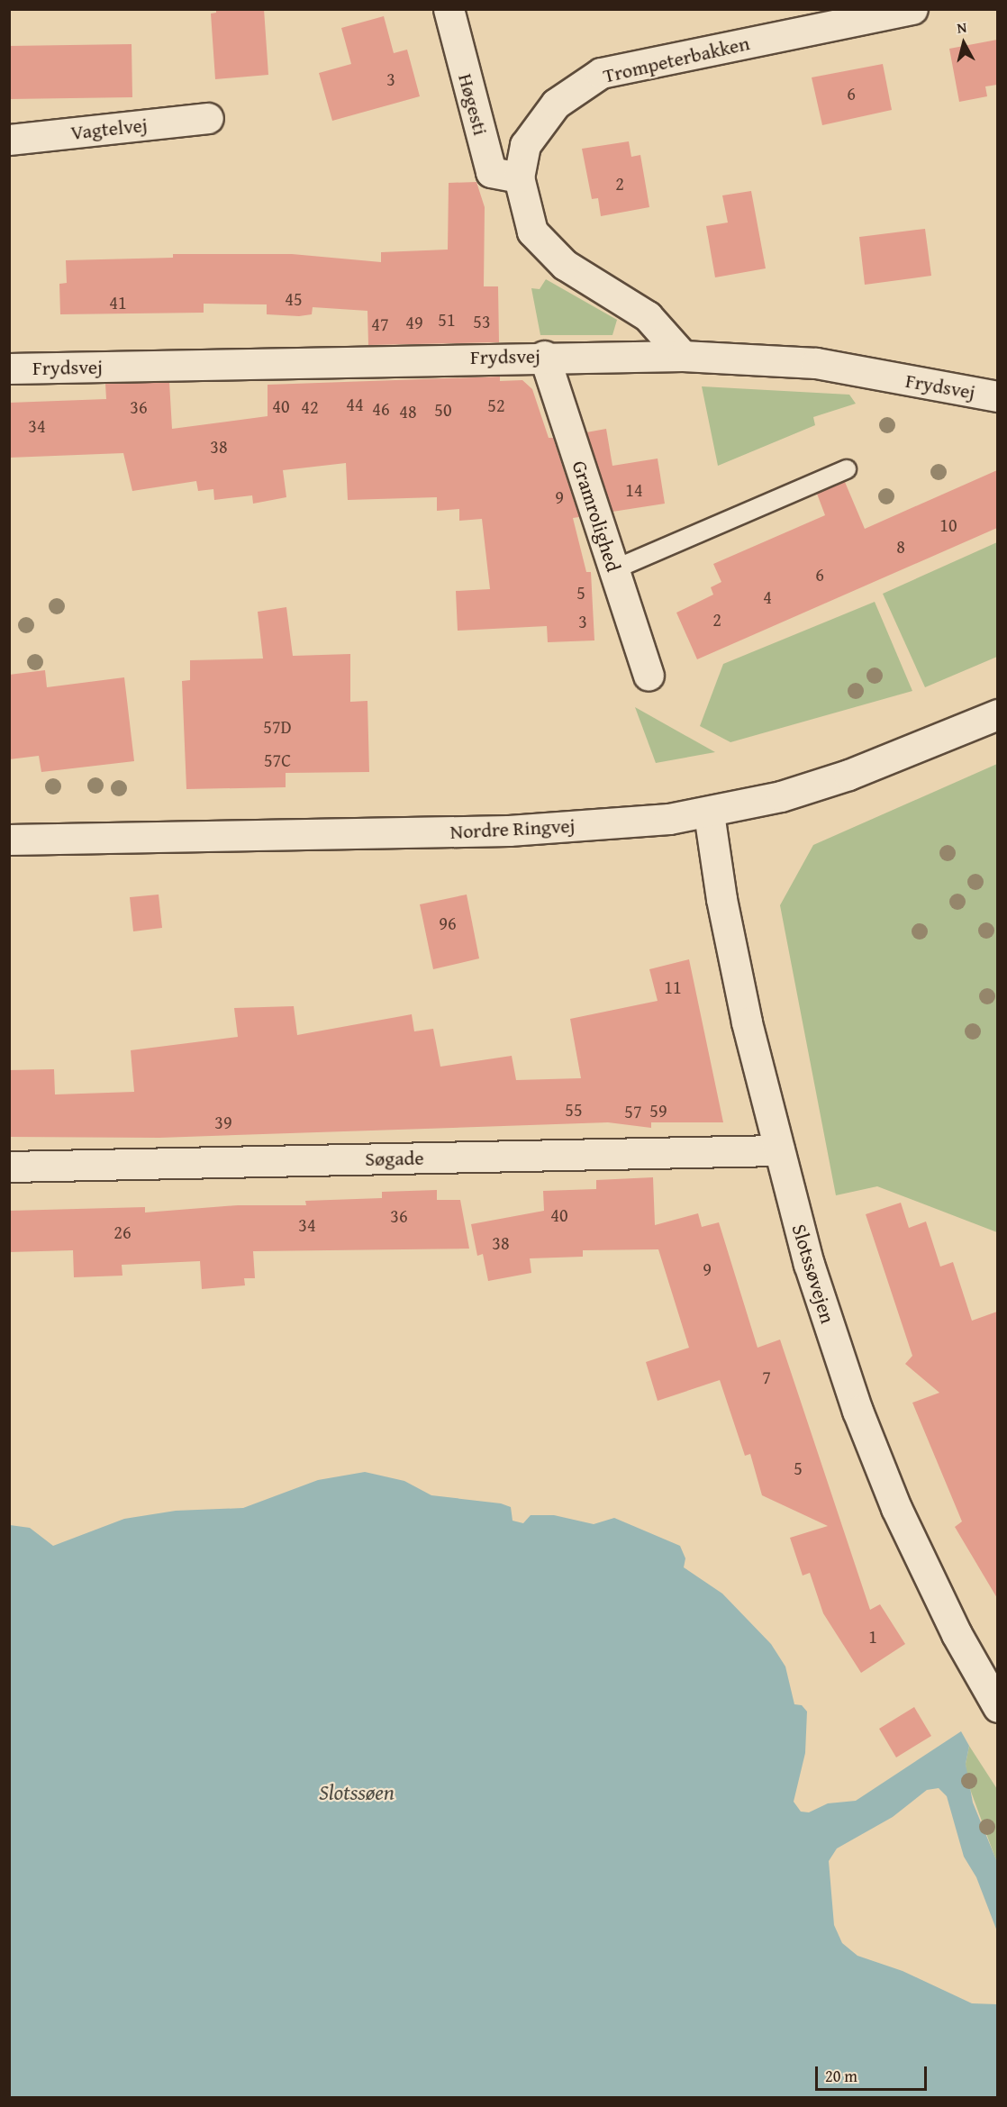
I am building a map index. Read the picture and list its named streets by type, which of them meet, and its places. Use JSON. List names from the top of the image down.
{
  "streets": {
    "street": [
      "Trompeterbakken",
      "Høgesti",
      "Vagtelvej",
      "Frydsvej",
      "Gramrolighed",
      "Nordre Ringvej",
      "Søgade",
      "Slotssøvejen"
    ]
  },
  "crossings": [
    ["Trompeterbakken", "Høgesti"],
    ["Trompeterbakken", "Frydsvej"],
    ["Frydsvej", "Gramrolighed"],
    ["Nordre Ringvej", "Slotssøvejen"],
    ["Søgade", "Slotssøvejen"]
  ],
  "water": ["Slotssøen"],
  "house_numbers": [
    "3",
    "6",
    "2",
    "45",
    "41",
    "51",
    "53",
    "49",
    "47",
    "44",
    "52",
    "40",
    "36",
    "42",
    "46",
    "50",
    "48",
    "34",
    "38",
    "14",
    "9",
    "10",
    "8",
    "6",
    "5",
    "4",
    "2",
    "3",
    "57D",
    "57C",
    "96",
    "11",
    "55",
    "59",
    "57",
    "39",
    "40",
    "36",
    "34",
    "26",
    "38",
    "9",
    "7",
    "5",
    "1"
  ],
  "scale_bar": "20 m",
  "north": "top"
}
